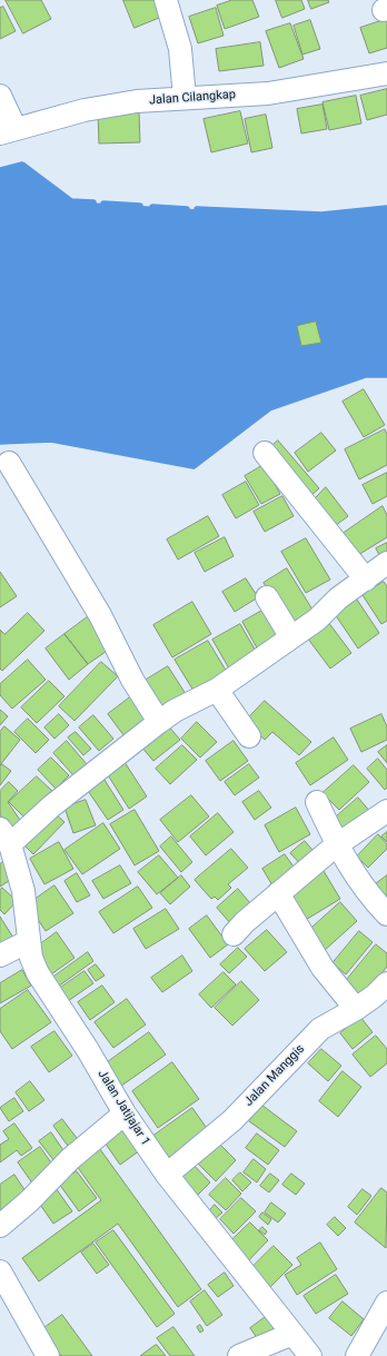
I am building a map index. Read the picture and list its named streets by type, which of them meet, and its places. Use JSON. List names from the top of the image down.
{
  "streets": {
    "street": ["Jalan Cilangkap", "Jalan Manggis", "Jalan Jatijajar 1"]
  },
  "crossings": [
    ["Jalan Manggis", "Jalan Jatijajar 1"]
  ]
}
